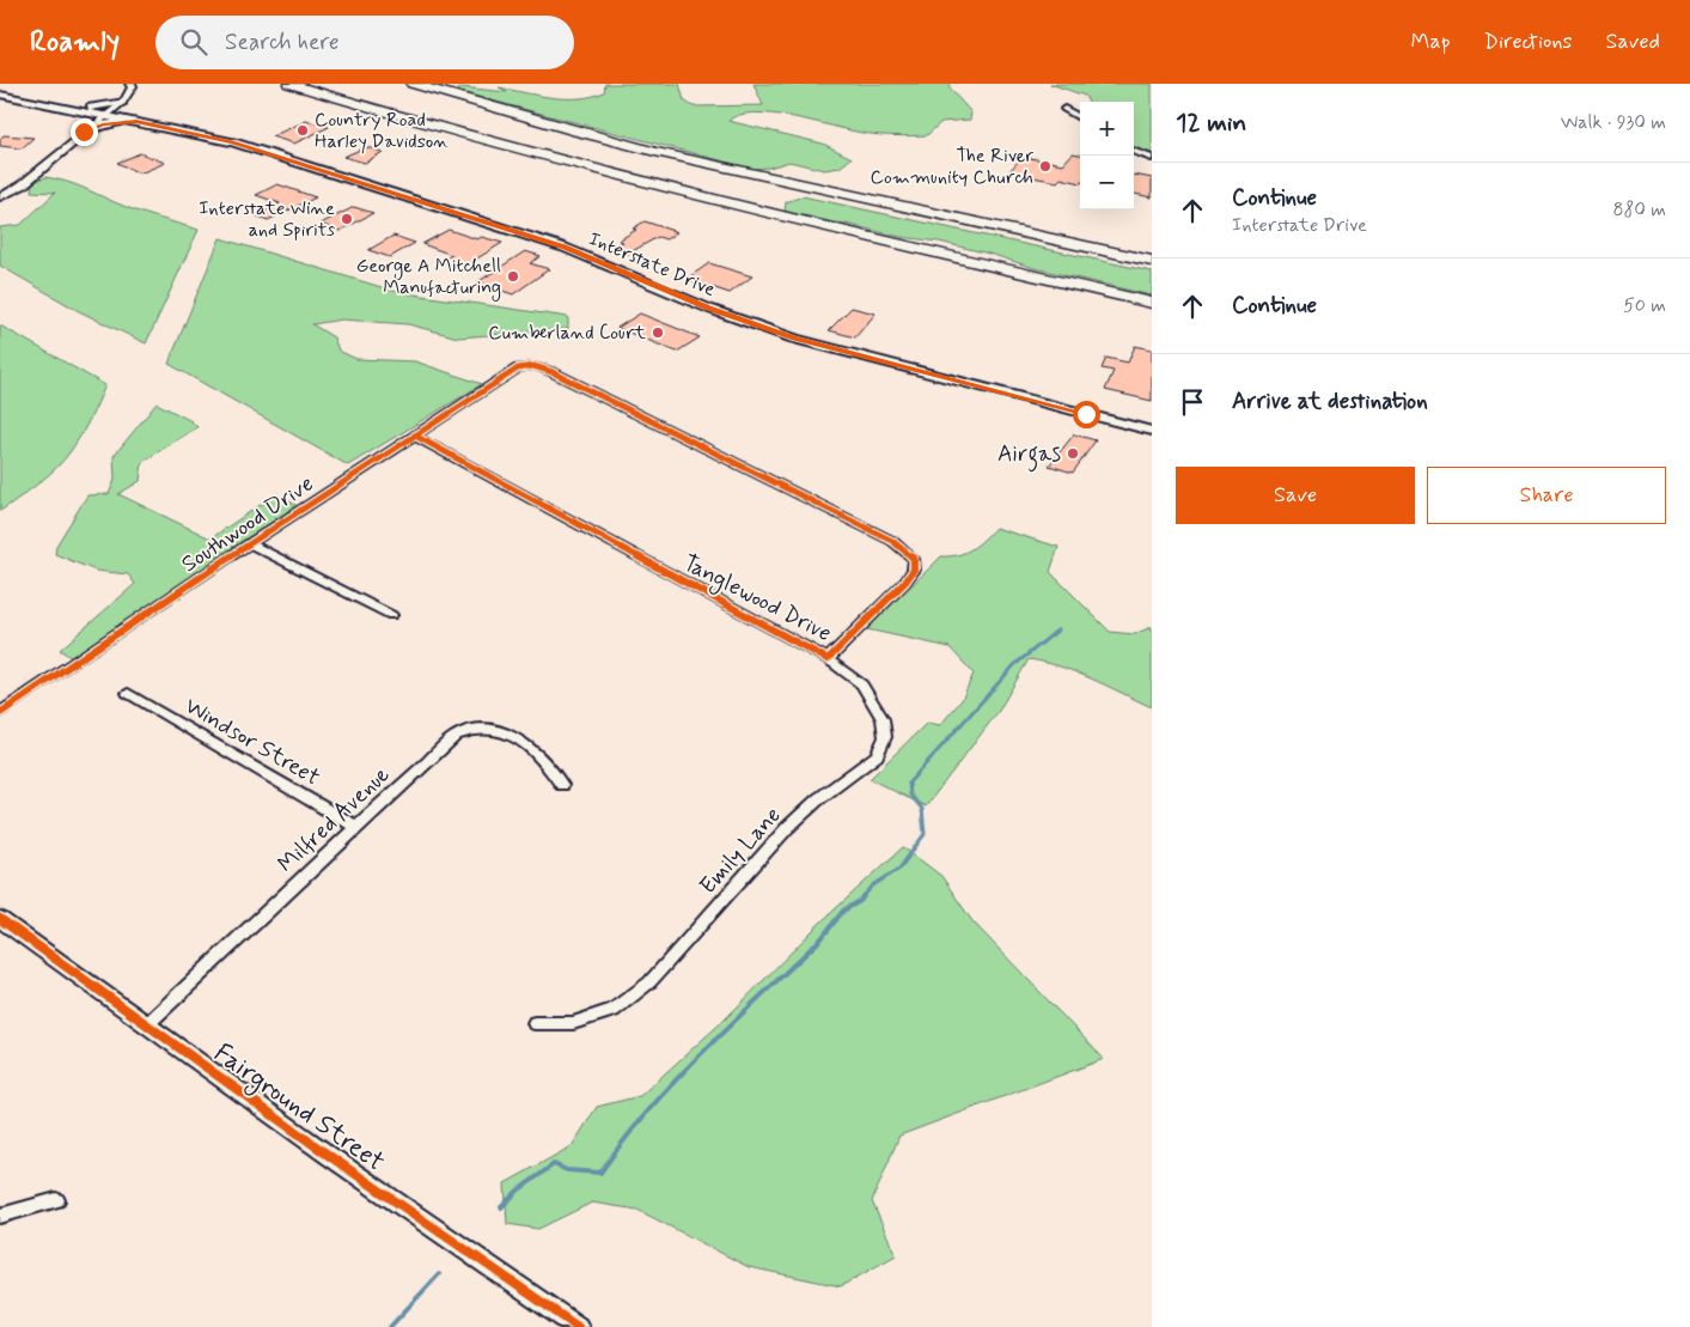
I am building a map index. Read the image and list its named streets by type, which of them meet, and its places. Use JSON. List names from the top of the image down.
{
  "streets": {
    "main road": ["Interstate Drive"],
    "street": [
      "Southwood Drive",
      "Tanglewood Drive",
      "Windsor Street",
      "Milfred Avenue",
      "Emily Lane",
      "Fairground Street"
    ]
  },
  "crossings": [
    ["Southwood Drive", "Tanglewood Drive"],
    ["Tanglewood Drive", "Emily Lane"],
    ["Windsor Street", "Milfred Avenue"],
    ["Milfred Avenue", "Fairground Street"]
  ],
  "places": [
    "Country Road Harley Davidson",
    "The River Community Church",
    "Interstate Wine and Spirits",
    "George A Mitchell Manufacturing",
    "Cumberland Court",
    "Airgas"
  ],
  "page": {
    "header": "Roamly",
    "search": "Search here",
    "nav": ["Map", "Directions", "Saved"],
    "heading": ["12 min", "Walk · 930 m"],
    "map_buttons": ["+", "−"],
    "list": [
      ["Continue", "Interstate Drive", "880 m"],
      ["Continue", "50 m"],
      "Arrive at destination"
    ],
    "buttons": ["Save", "Share"]
  }
}
